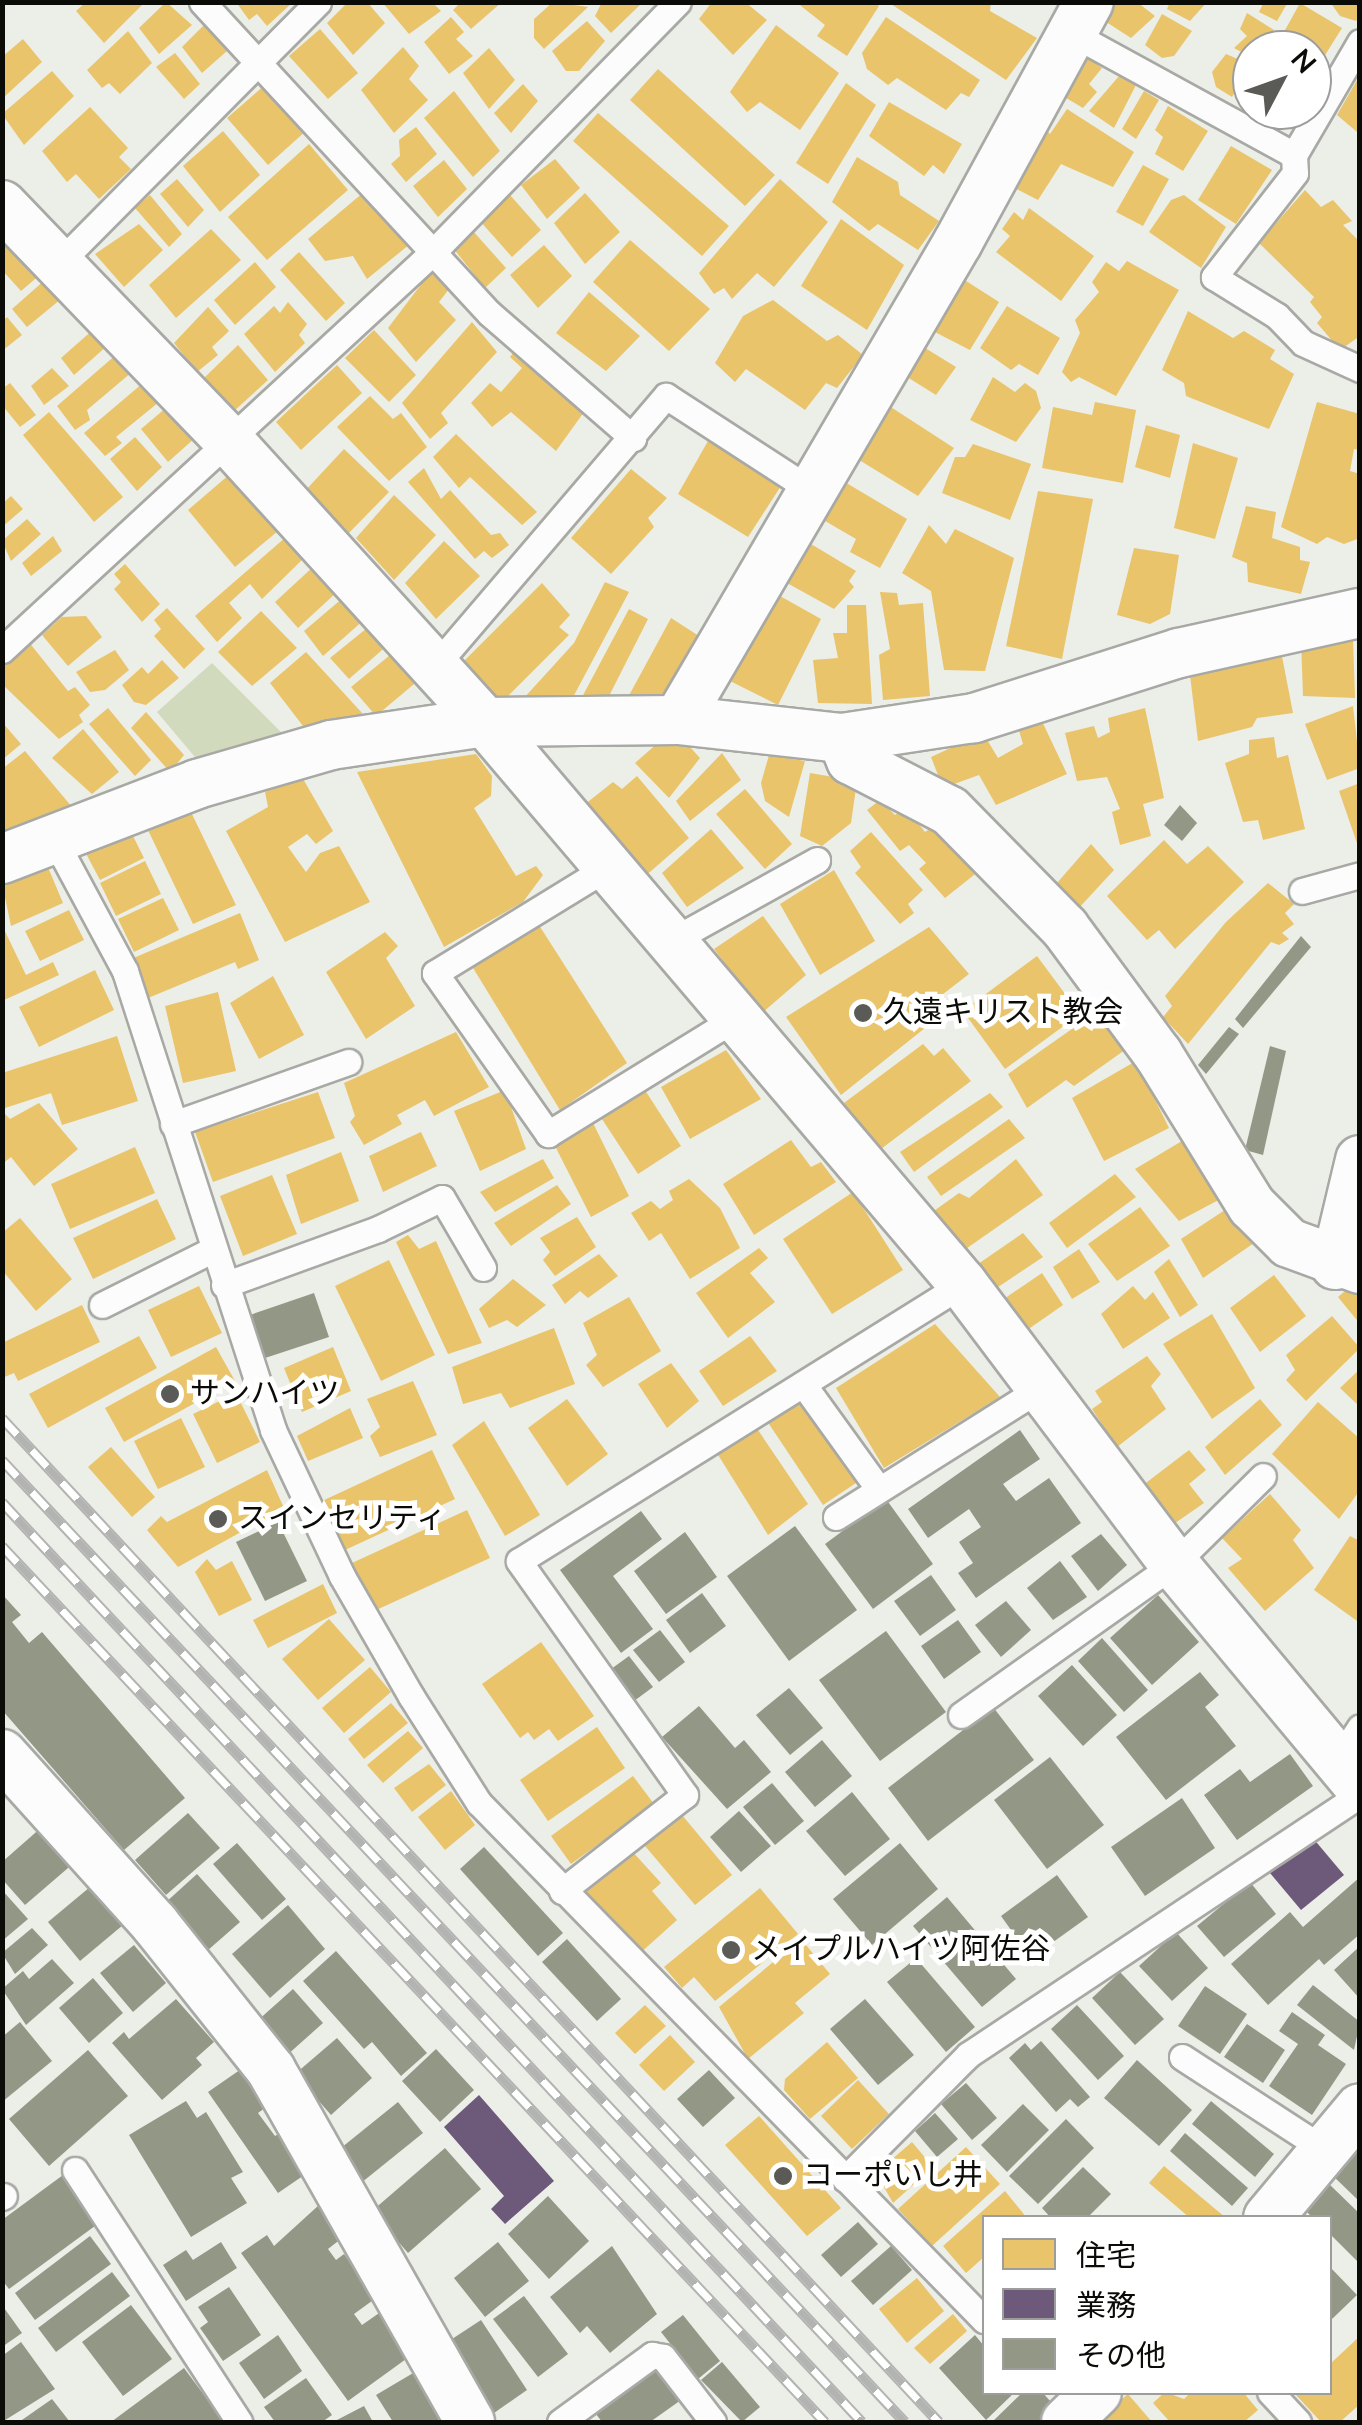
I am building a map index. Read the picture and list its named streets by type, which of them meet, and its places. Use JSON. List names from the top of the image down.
{
  "places": [
    "久遠キリスト教会",
    "サンハイツ",
    "スインセリティ",
    "メイプルハイツ阿佐谷",
    "コーポいし井"
  ],
  "legend": ["住宅", "業務", "その他"],
  "north": "top right"
}
